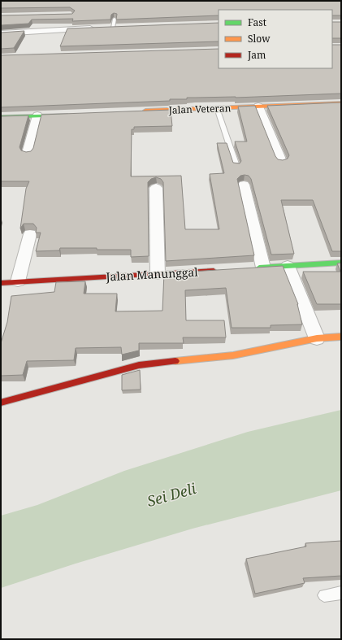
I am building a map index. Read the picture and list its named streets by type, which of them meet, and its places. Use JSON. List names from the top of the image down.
{
  "streets": {
    "street": ["Jalan Veteran", "Jalan Manunggal"]
  },
  "water": ["Sei Deli"],
  "legend": ["Fast", "Slow", "Jam"]
}
